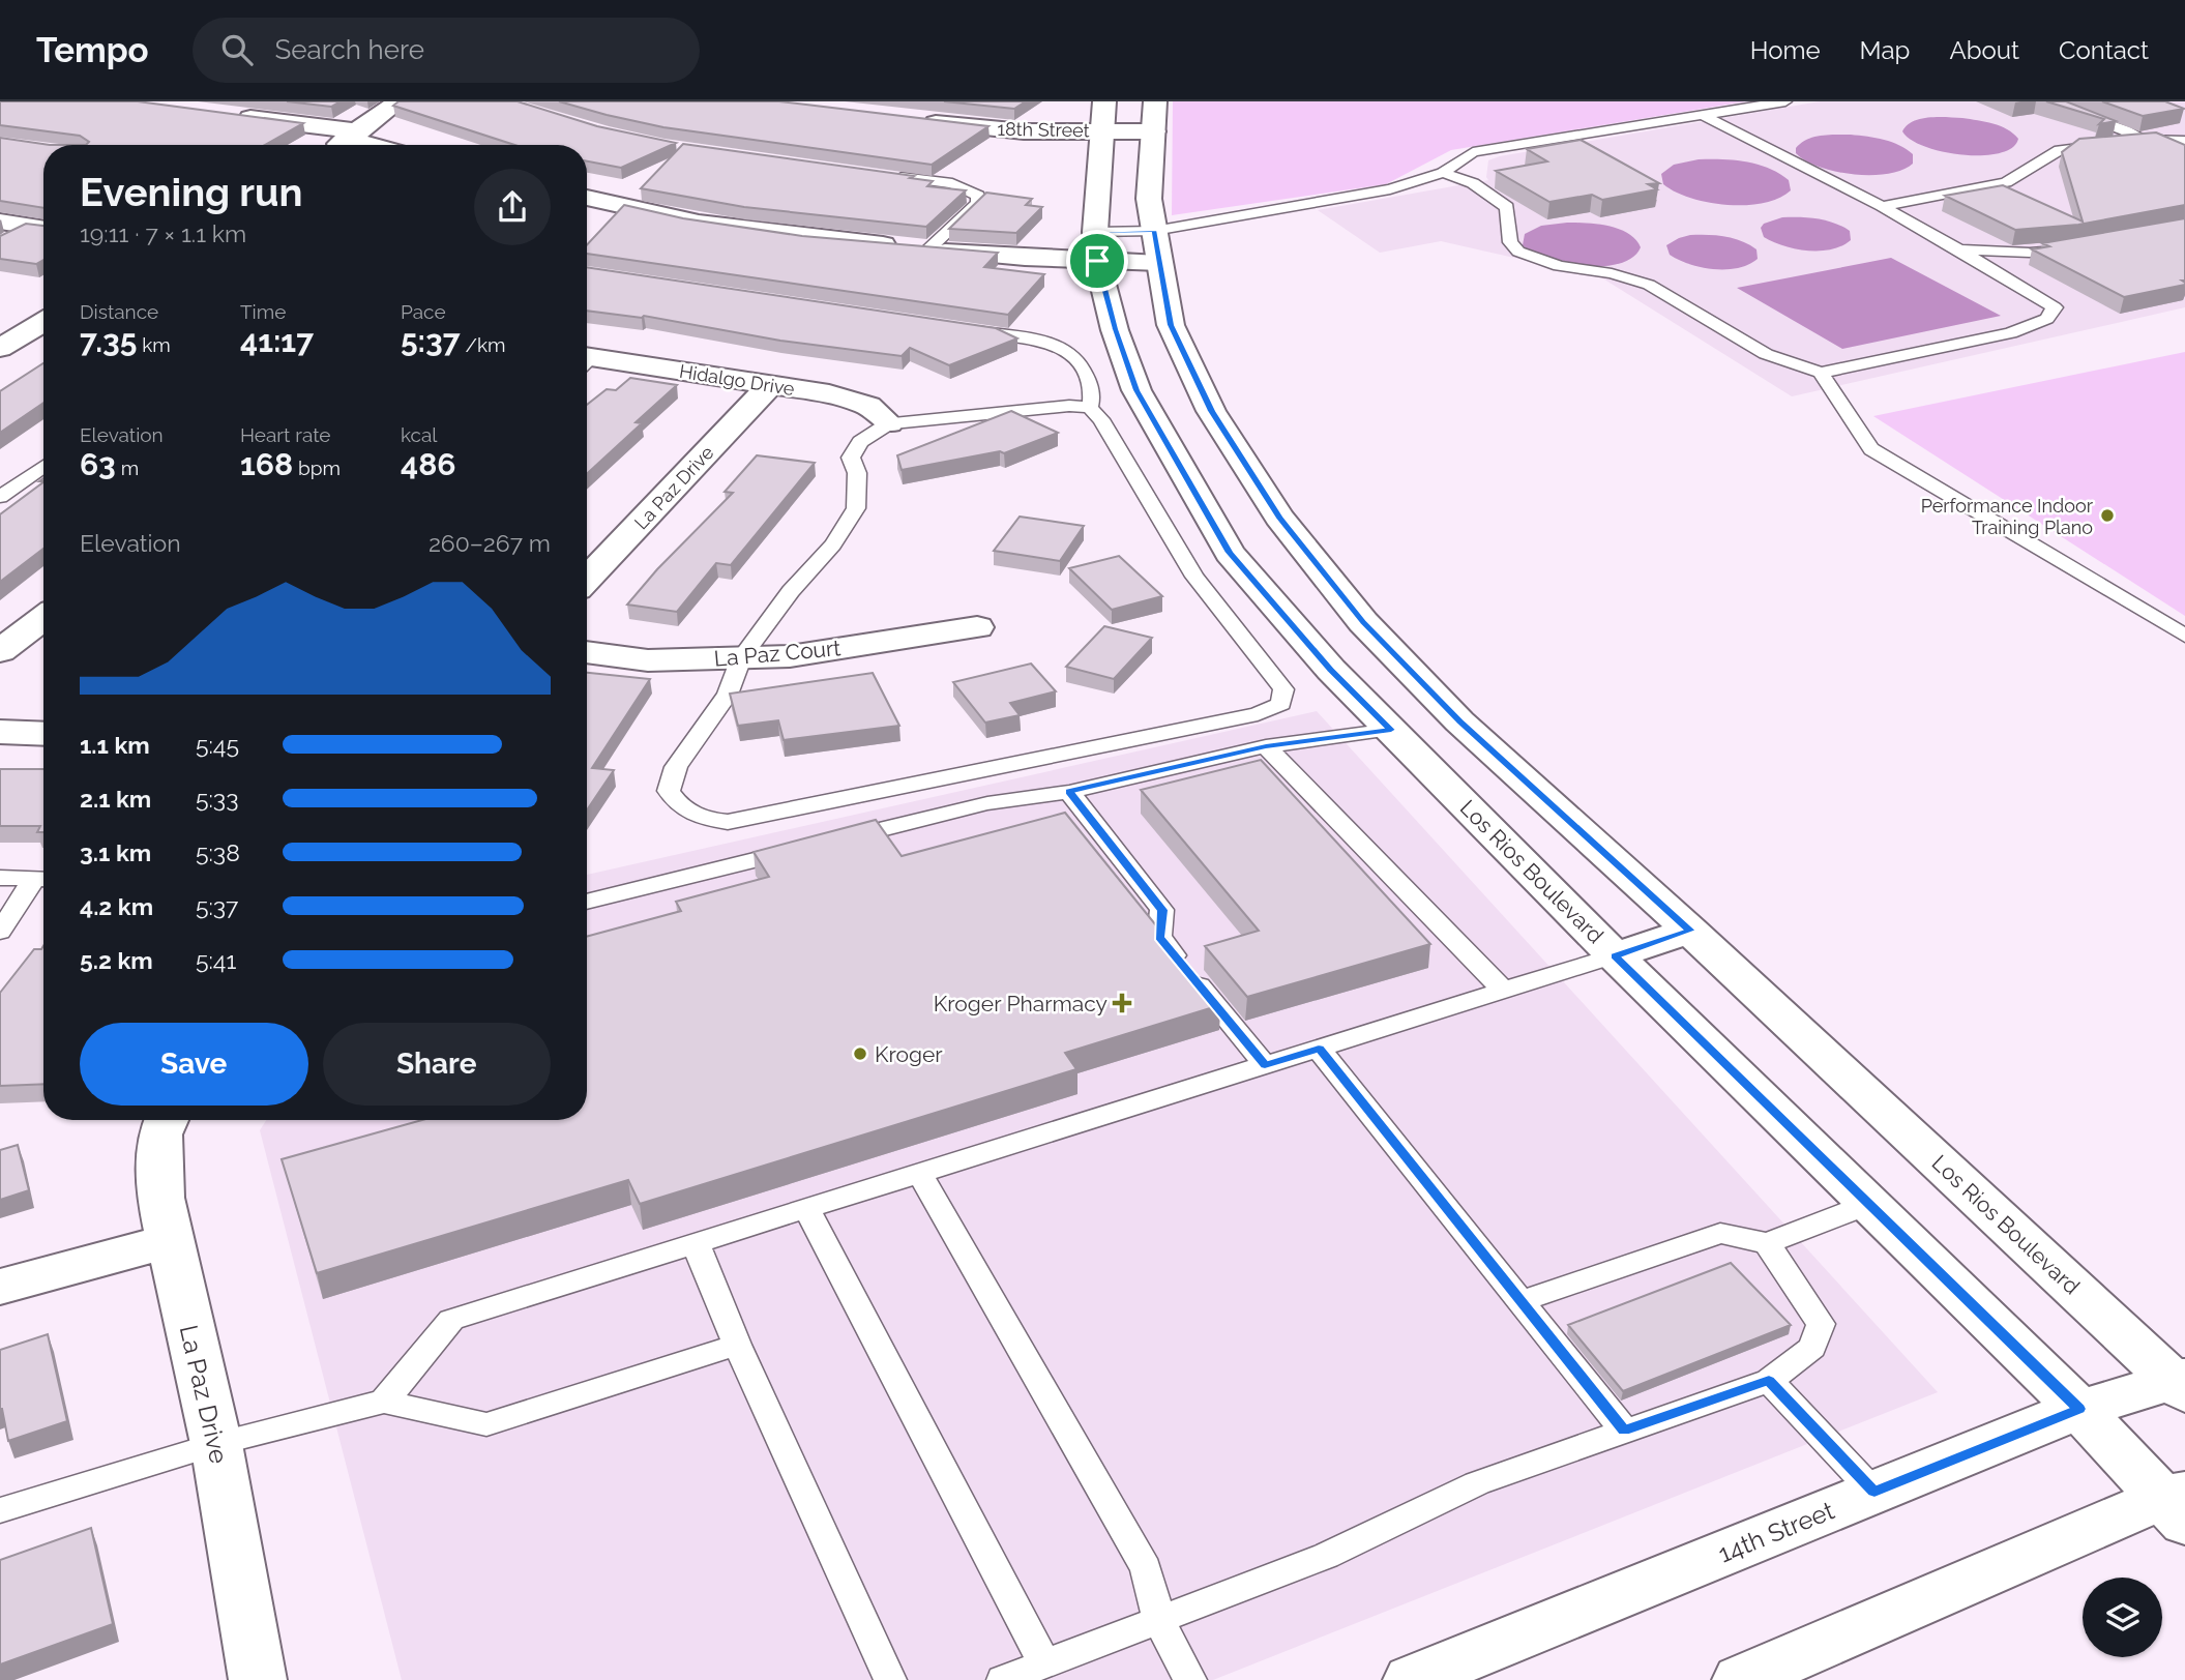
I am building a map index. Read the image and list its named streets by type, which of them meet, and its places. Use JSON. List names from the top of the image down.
{
  "streets": {
    "main road": [
      "18th Street",
      "Hidalgo Drive",
      "La Paz Drive",
      "La Paz Court",
      "Los Rios Boulevard",
      "14th Street"
    ]
  },
  "crossings": [
    ["18th Street", "Los Rios Boulevard"],
    ["Hidalgo Drive", "La Paz Drive"],
    ["Los Rios Boulevard", "14th Street"]
  ],
  "places": {
    "other": ["Performance Indoor Training Plano", "Kroger"],
    "health": ["Kroger Pharmacy"]
  },
  "page": {
    "header": "Tempo",
    "search": "Search here",
    "nav": [
      "Home",
      "Map",
      "About",
      "Contact"
    ],
    "heading": ["Evening run", "19:11 · 7 × 1.1 km"],
    "stats": [
      ["Distance", "7.35 km"],
      ["Time", "41:17"],
      ["Pace", "5:37 /km"],
      ["Elevation", "63 m"],
      ["Heart rate", "168 bpm"],
      ["kcal", "486"]
    ],
    "chart": ["Elevation", "260–267 m"],
    "list": [
      {
        "name": "1.1 km",
        "note": "5:45"
      },
      {
        "name": "2.1 km",
        "note": "5:33"
      },
      {
        "name": "3.1 km",
        "note": "5:38"
      },
      {
        "name": "4.2 km",
        "note": "5:37"
      },
      {
        "name": "5.2 km",
        "note": "5:41"
      }
    ],
    "buttons": ["Save", "Share"]
  }
}
